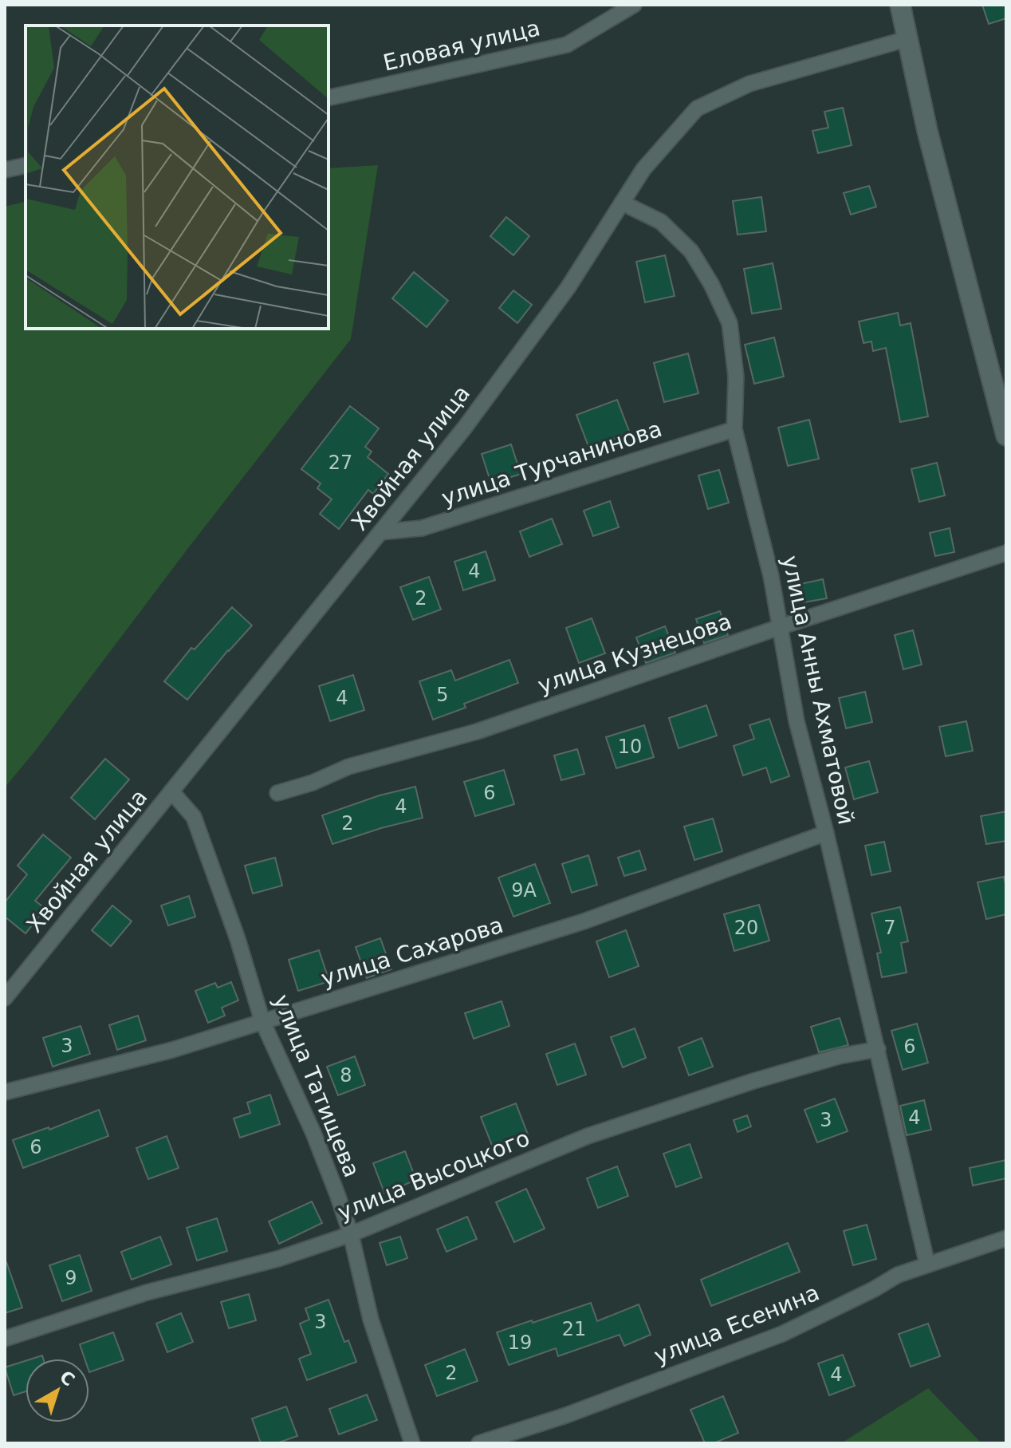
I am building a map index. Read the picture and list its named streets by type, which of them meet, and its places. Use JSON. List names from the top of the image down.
{
  "streets": {
    "street": [
      "Еловая улица",
      "Хвойная улица",
      "улица Турчанинова",
      "улица Кузнецова",
      "улица Анны Ахматовой",
      "улица Сахарова",
      "улица Татищева",
      "улица Высоцкого",
      "улица Есенина"
    ]
  },
  "crossings": [
    ["Хвойная улица", "улица Турчанинова"],
    ["Хвойная улица", "улица Анны Ахматовой"],
    ["Хвойная улица", "улица Татищева"],
    ["улица Турчанинова", "улица Анны Ахматовой"],
    ["улица Кузнецова", "улица Анны Ахматовой"],
    ["улица Анны Ахматовой", "улица Сахарова"],
    ["улица Анны Ахматовой", "улица Высоцкого"],
    ["улица Анны Ахматовой", "улица Есенина"],
    ["улица Сахарова", "улица Татищева"],
    ["улица Татищева", "улица Высоцкого"]
  ],
  "house_numbers": [
    "27",
    "4",
    "2",
    "5",
    "4",
    "10",
    "6",
    "4",
    "2",
    "9А",
    "20",
    "7",
    "3",
    "6",
    "8",
    "4",
    "3",
    "6",
    "9",
    "3",
    "21",
    "19",
    "2",
    "4"
  ],
  "north": "top right"
}
